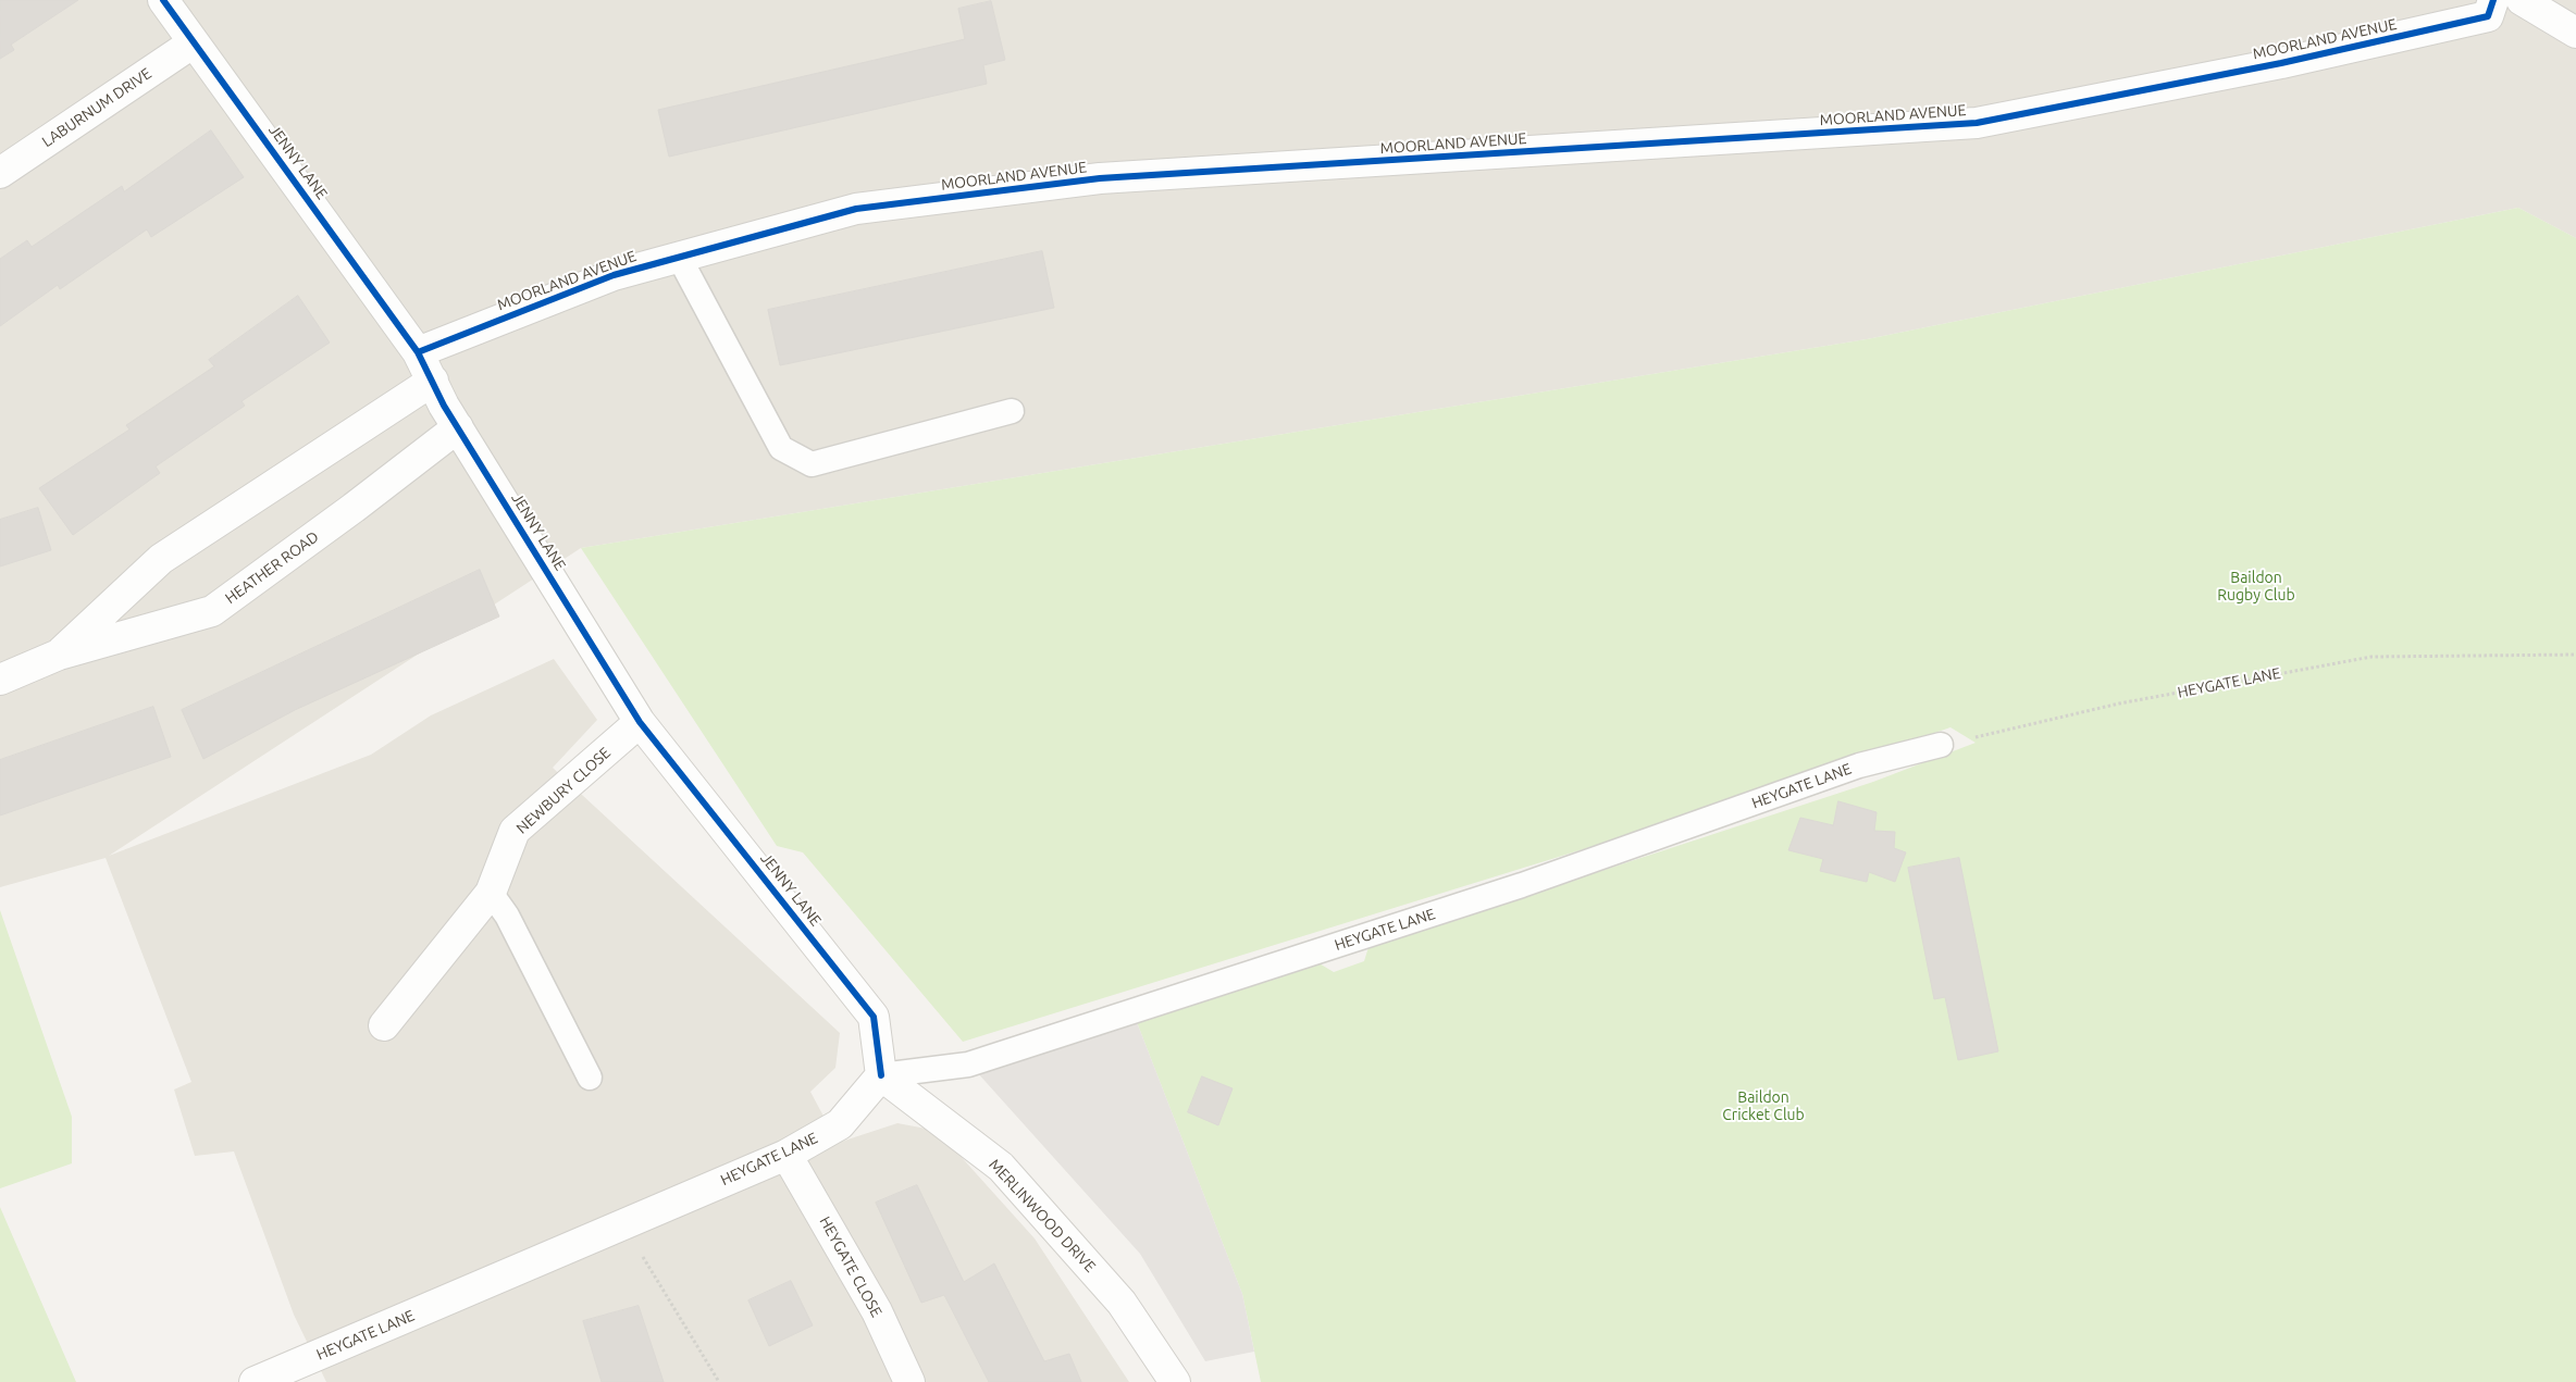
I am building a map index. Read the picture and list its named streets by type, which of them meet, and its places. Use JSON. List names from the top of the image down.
{
  "streets": {
    "street": [
      "MOORLAND AVENUE",
      "LABURNUM DRIVE",
      "JENNY LANE",
      "HEATHER ROAD",
      "HEYGATE LANE",
      "NEWBURY CLOSE",
      "MERLINWOOD DRIVE",
      "HEYGATE CLOSE"
    ]
  },
  "crossings": [
    ["MOORLAND AVENUE", "JENNY LANE"],
    ["LABURNUM DRIVE", "JENNY LANE"],
    ["JENNY LANE", "HEATHER ROAD"],
    ["JENNY LANE", "HEYGATE LANE"],
    ["JENNY LANE", "NEWBURY CLOSE"],
    ["JENNY LANE", "MERLINWOOD DRIVE"],
    ["HEYGATE LANE", "MERLINWOOD DRIVE"],
    ["HEYGATE LANE", "HEYGATE CLOSE"]
  ],
  "parks": ["Baildon Rugby Club", "Baildon Cricket Club"]
}
